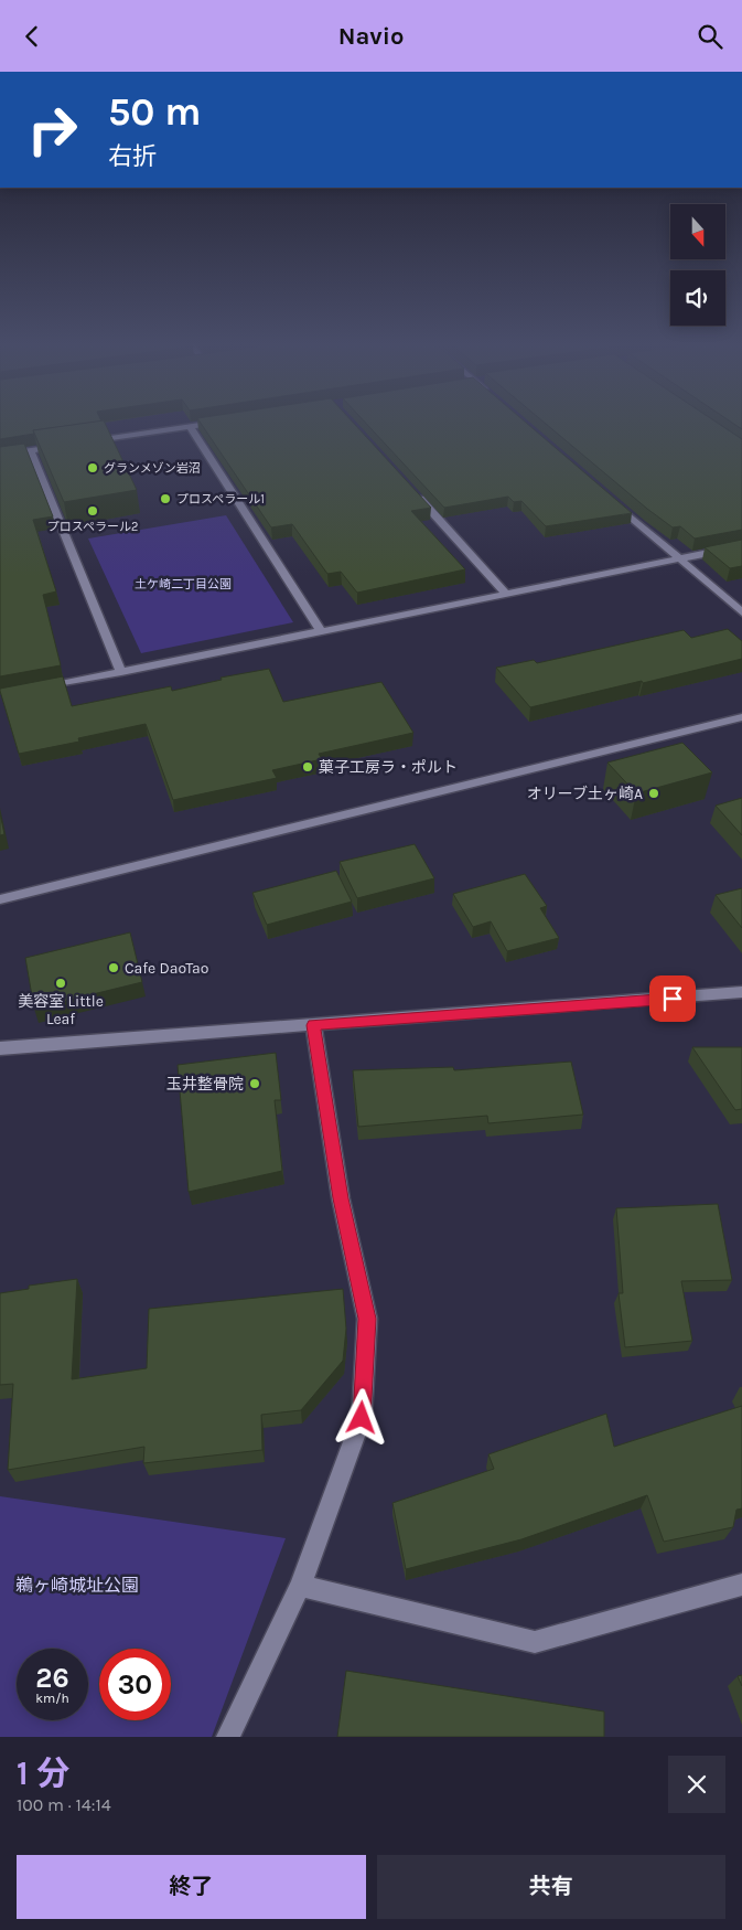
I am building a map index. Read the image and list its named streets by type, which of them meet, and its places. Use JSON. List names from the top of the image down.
{
  "parks": ["土ケ崎二丁目公園", "鵜ヶ崎城址公園"],
  "places": [
    "グランメゾン岩沼",
    "プロスペラール1",
    "プロスペラール2",
    "菓子工房ラ・ポルト",
    "オリーブ土ヶ崎A",
    "Cafe DaoTao",
    "美容室 Little Leaf",
    "玉井整骨院"
  ],
  "north": "bottom",
  "page": {
    "header": "Navio",
    "turn": ["50 m", "右折"],
    "speed": "26 km/h",
    "limit": "30",
    "heading": ["1 分", "100 m · 14:14"],
    "buttons": ["終了", "共有"]
  }
}
